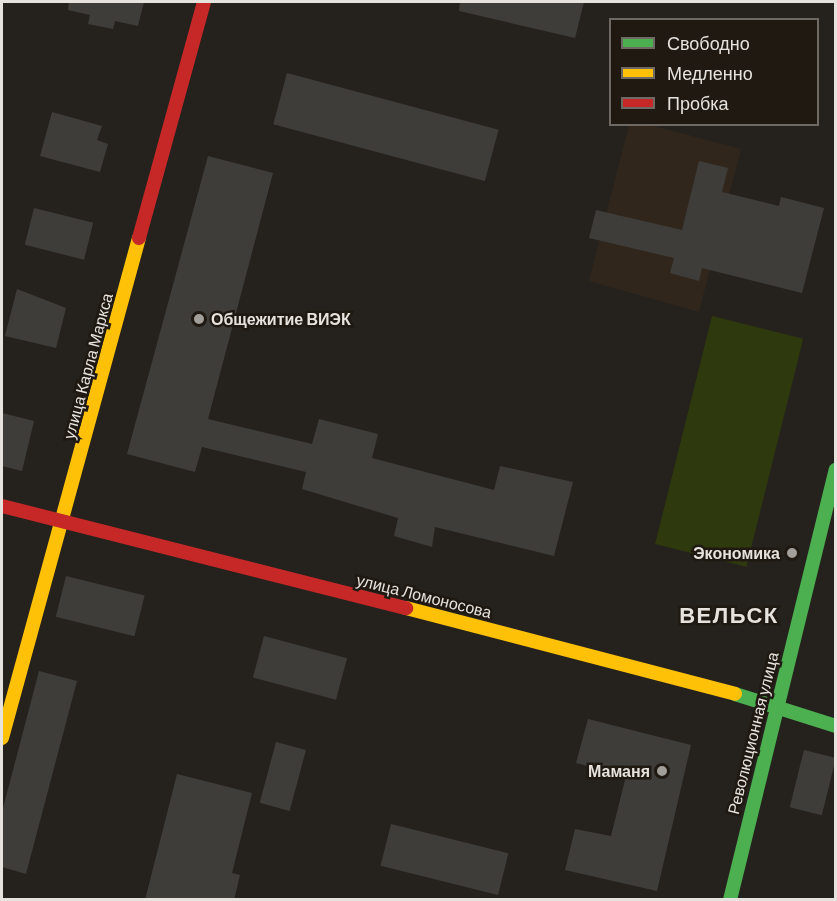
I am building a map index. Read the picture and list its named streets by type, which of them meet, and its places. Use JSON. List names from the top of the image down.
{
  "streets": {
    "street": ["улица Карла Маркса", "улица Ломоносова", "Революционная улица"]
  },
  "crossings": [
    ["улица Карла Маркса", "улица Ломоносова"],
    ["улица Ломоносова", "Революционная улица"]
  ],
  "districts": ["ВЕЛЬСК"],
  "places": ["Общежитие ВИЭК", "Экономика", "Маманя"],
  "legend": ["Свободно", "Медленно", "Пробка"]
}
